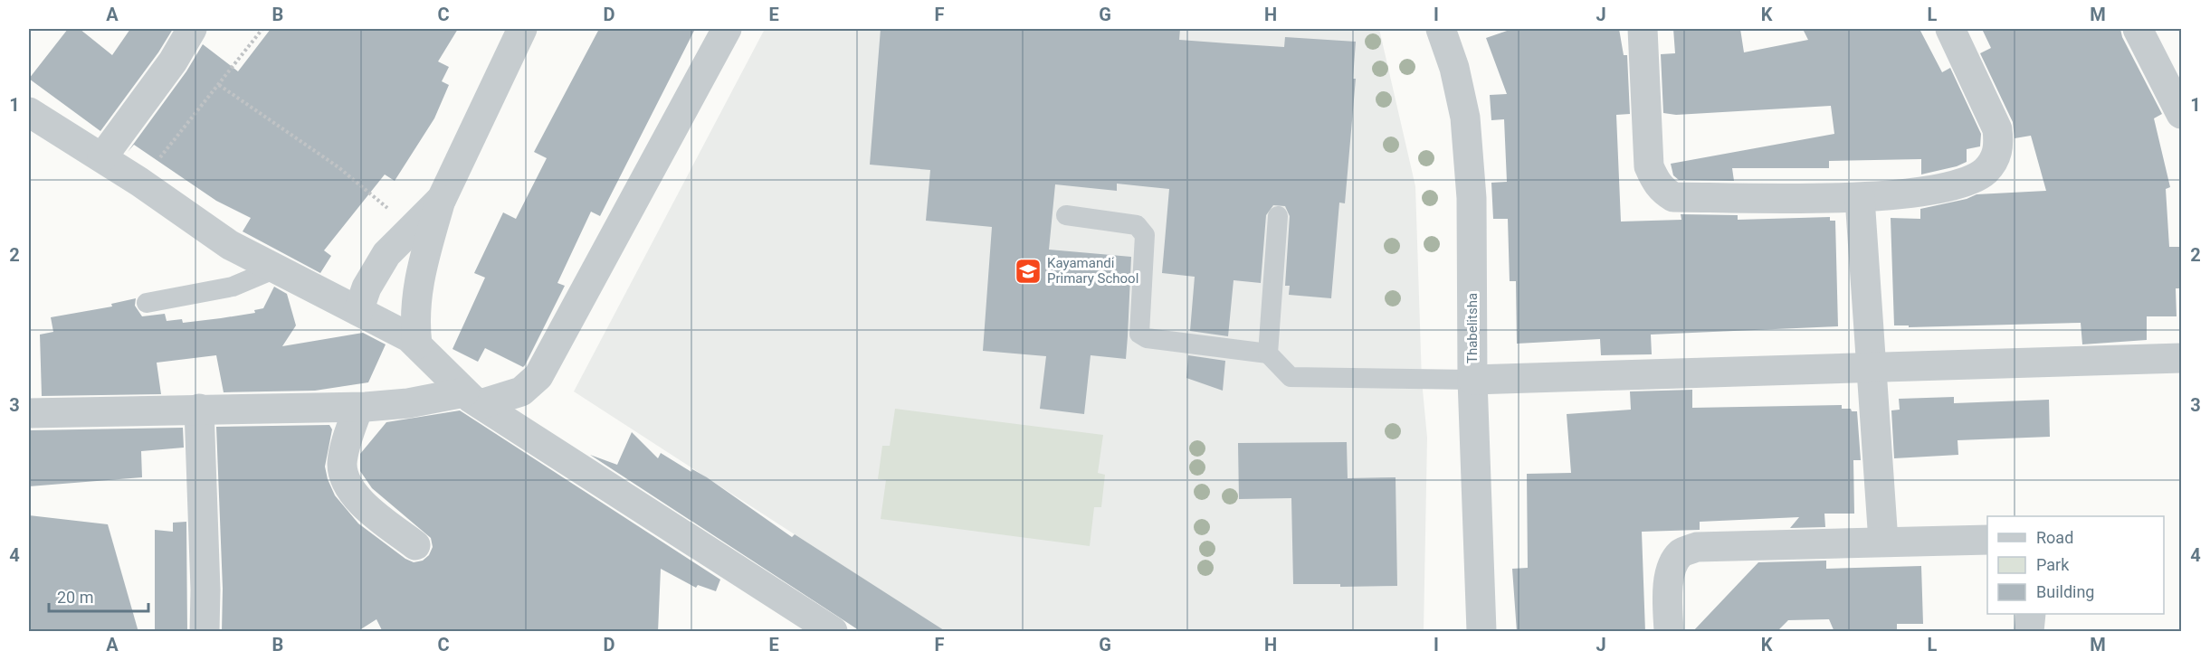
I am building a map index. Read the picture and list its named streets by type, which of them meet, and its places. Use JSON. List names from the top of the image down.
{
  "streets": {
    "street": ["Thabelitsha"]
  },
  "places": {
    "school or university": ["Kayamandi Primary School"]
  },
  "legend": ["Road", "Park", "Building"],
  "scale_bar": "20 m",
  "grid": {
    "columns": [
      "A",
      "B",
      "C",
      "D",
      "E",
      "F",
      "G",
      "H",
      "I",
      "J",
      "K",
      "L",
      "M"
    ],
    "rows": [
      "1",
      "2",
      "3",
      "4"
    ]
  }
}
